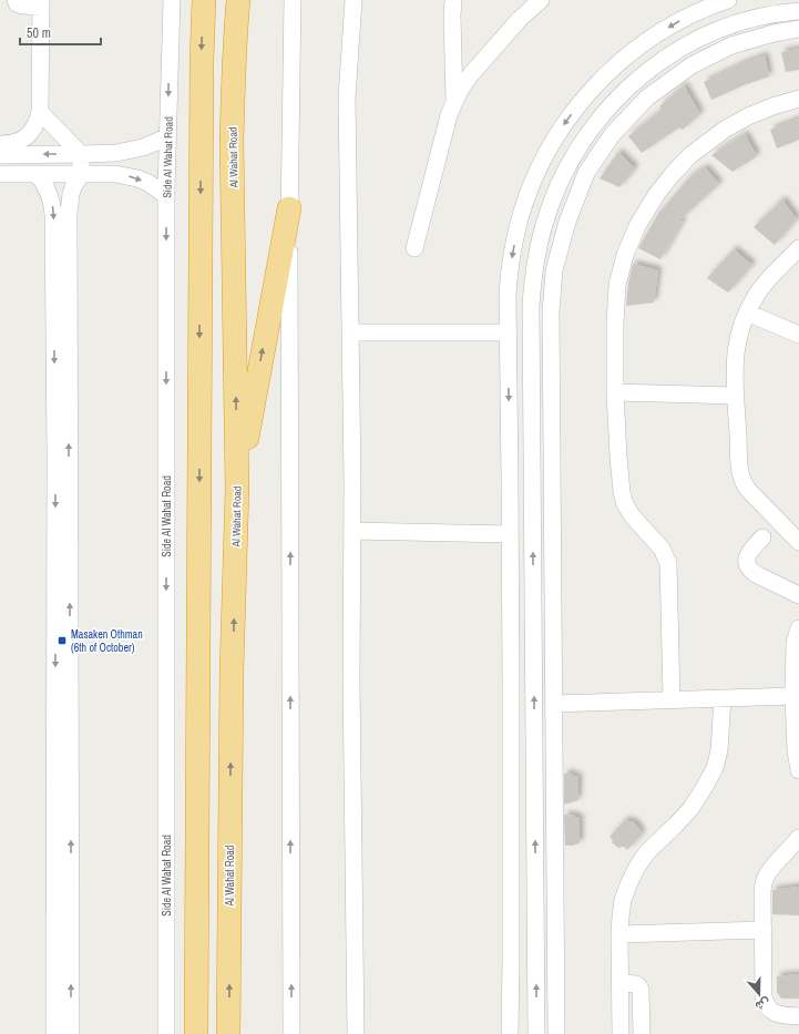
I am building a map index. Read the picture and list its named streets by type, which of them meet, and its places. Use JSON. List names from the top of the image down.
{
  "streets": {
    "highway": ["Al Wahat Road"],
    "street": ["Side Al Wahat Road"]
  },
  "places": {
    "transit": ["Masaken Othman (6th of October)"]
  },
  "scale_bar": "50 m",
  "north": "bottom"
}
